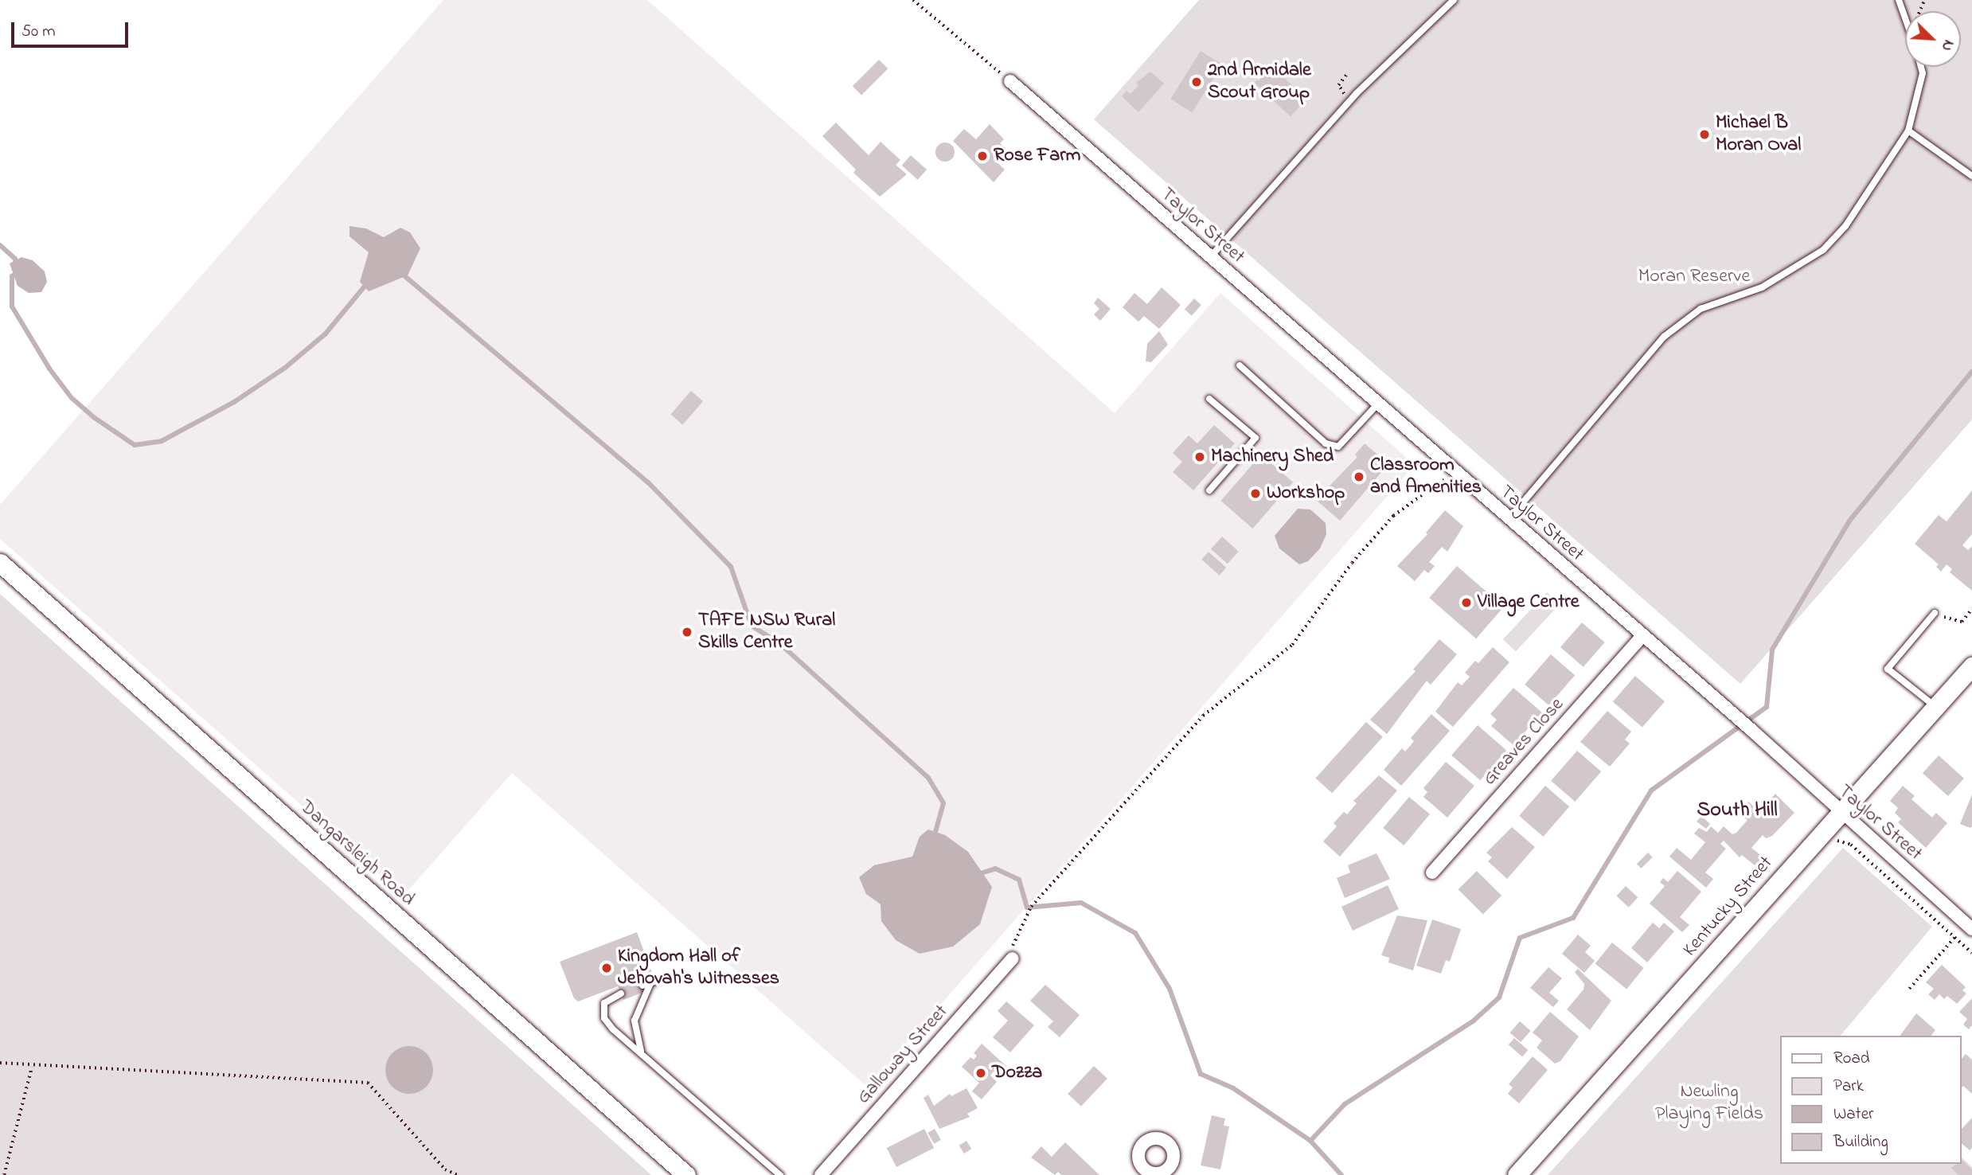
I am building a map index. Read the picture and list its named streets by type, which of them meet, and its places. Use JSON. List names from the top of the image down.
{
  "streets": {
    "street": [
      "Taylor Street",
      "Greaves Close",
      "Dangarsleigh Road",
      "Kentucky Street",
      "Galloway Street"
    ]
  },
  "crossings": [
    ["Taylor Street", "Greaves Close"],
    ["Taylor Street", "Kentucky Street"]
  ],
  "districts": ["South Hill"],
  "parks": ["Moran Reserve", "Newling Playing Fields"],
  "places": [
    "2nd Armidale Scout Group",
    "Michael B Moran Oval",
    "Rose Farm",
    "Machinery Shed",
    "Classroom and Amenities",
    "Workshop",
    "Village Centre",
    "TAFE NSW Rural Skills Centre",
    "Kingdom Hall of Jehovah's Witnesses",
    "Dozza"
  ],
  "legend": [
    "Road",
    "Park",
    "Water",
    "Building"
  ],
  "scale_bar": "50 m",
  "north": "bottom right"
}
